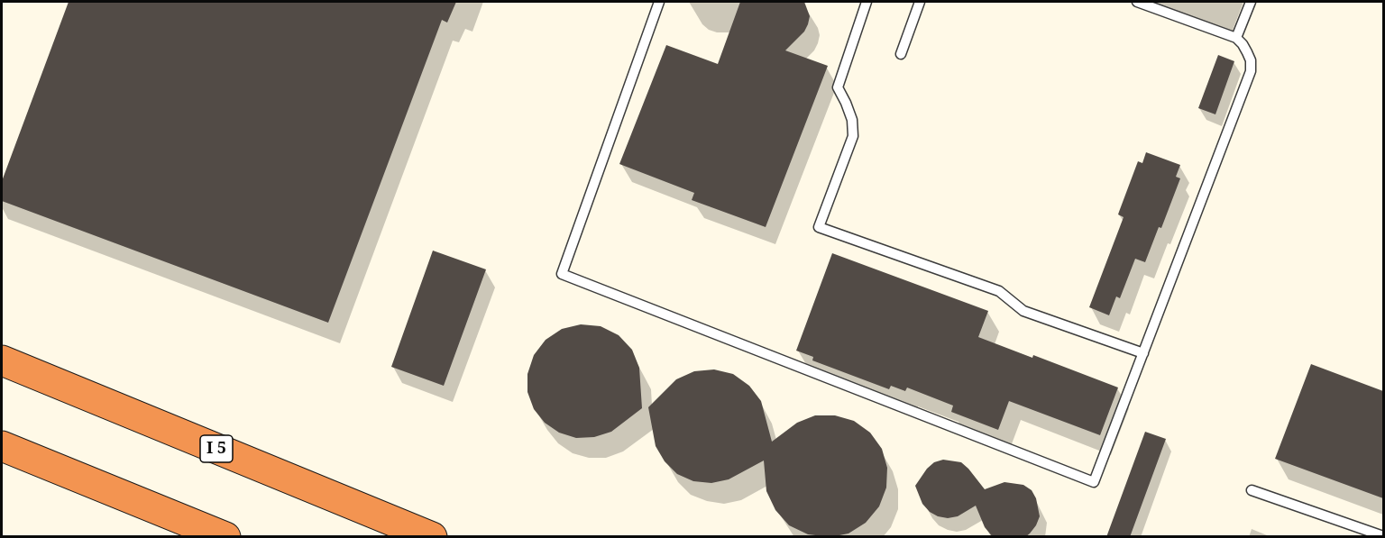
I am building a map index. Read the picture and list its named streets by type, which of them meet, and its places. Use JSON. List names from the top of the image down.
{
  "streets": {
    "highway": ["I 5"]
  }
}
